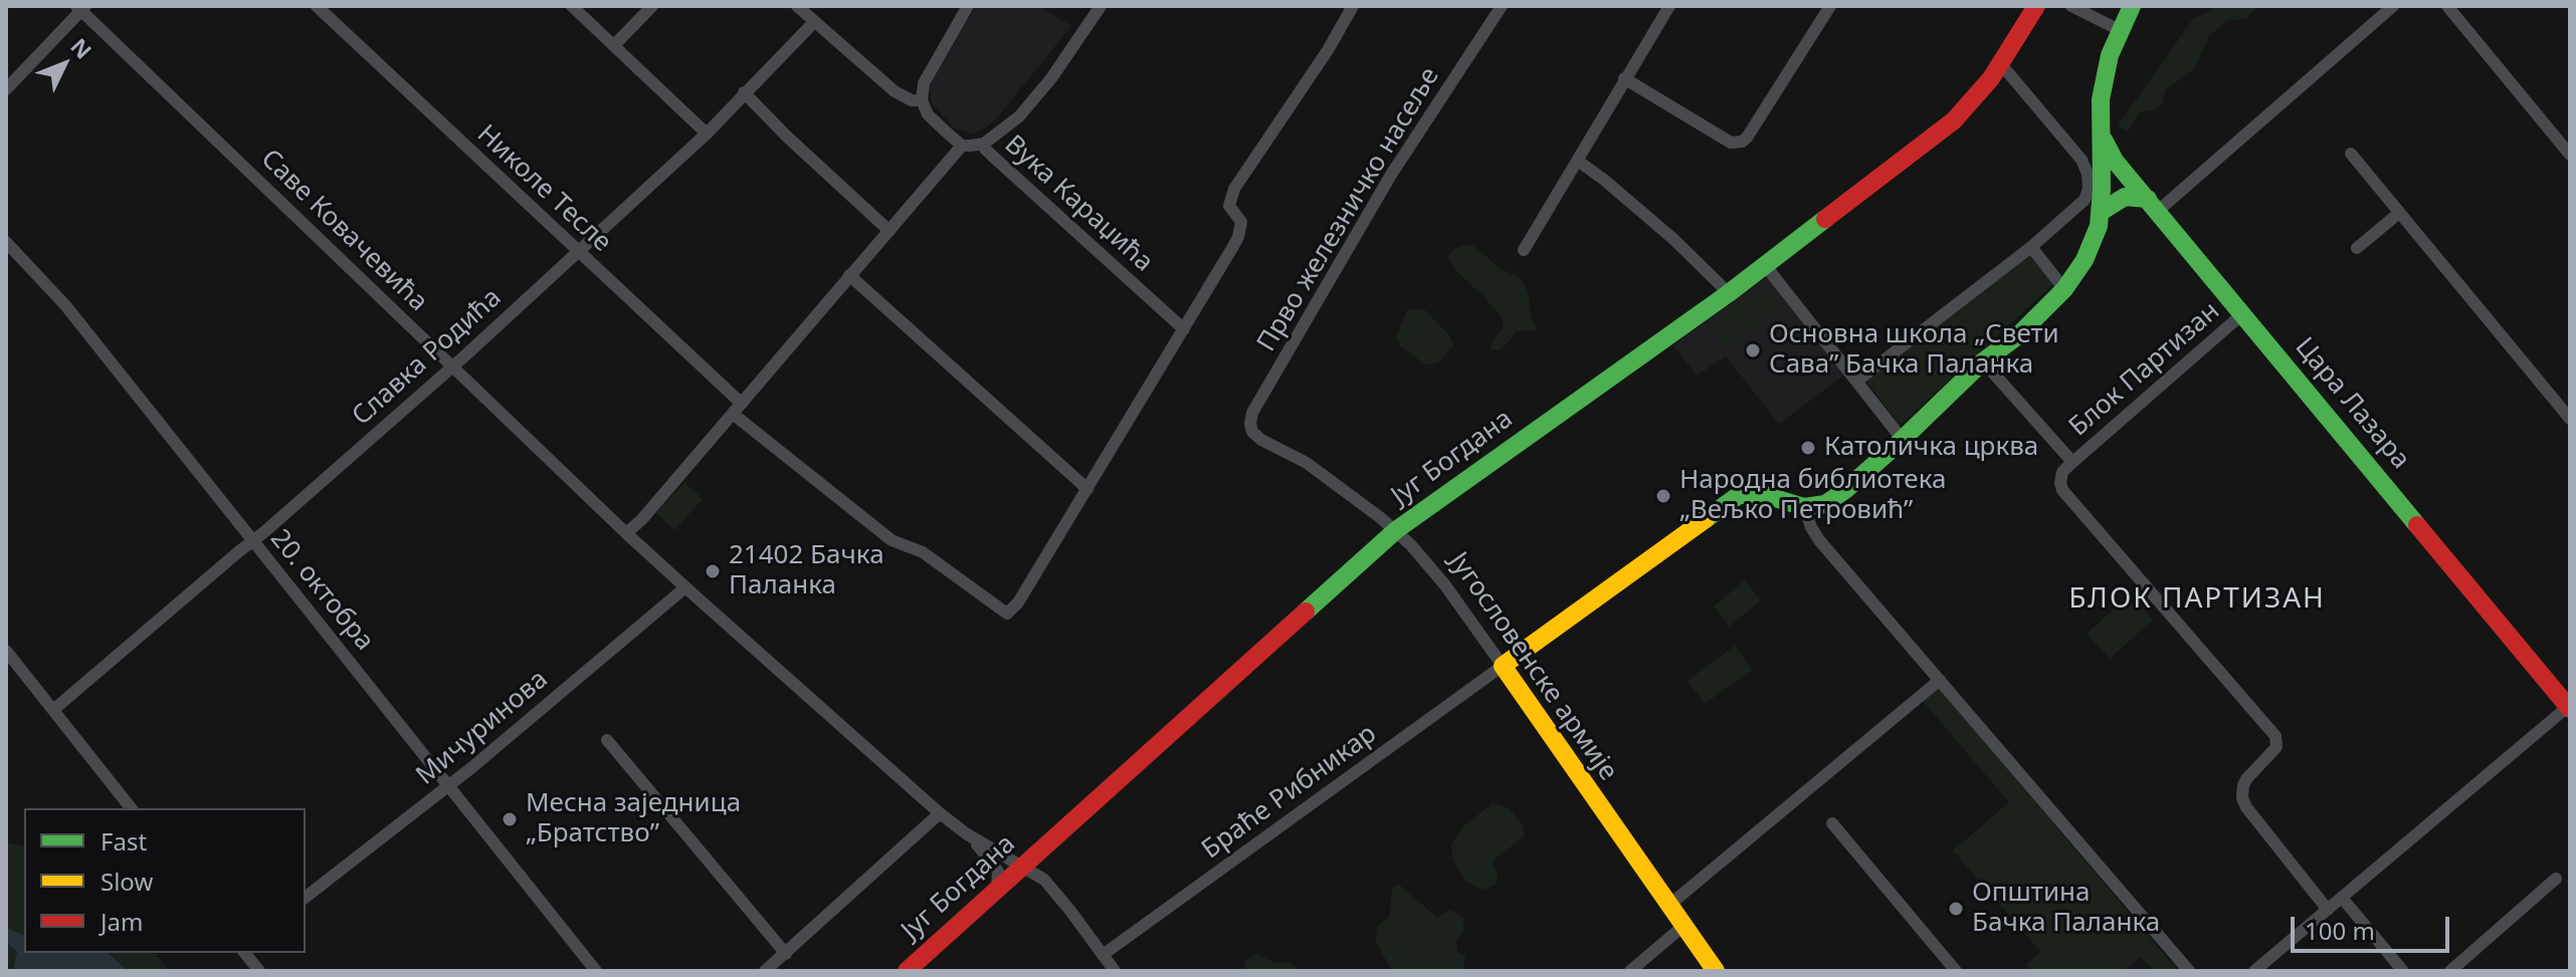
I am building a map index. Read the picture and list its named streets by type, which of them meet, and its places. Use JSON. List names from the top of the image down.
{
  "streets": {
    "street": [
      "Николе Тесле",
      "Вука Караџића",
      "Прво железничко насеље",
      "Саве Ковачевића",
      "Славка Родића",
      "Блок Партизан",
      "Цара Лазара",
      "Југ Богдана",
      "20. октобра",
      "Југословенске армије",
      "Мичуринова",
      "Браће Рибникар"
    ]
  },
  "crossings": [
    ["Николе Тесле", "Славка Родића"],
    ["Вука Караџића", "Славка Родића"],
    ["Прво железничко насеље", "Југословенске армије"],
    ["Саве Ковачевића", "Славка Родића"],
    ["Саве Ковачевића", "Мичуринова"],
    ["Славка Родића", "20. октобра"],
    ["Блок Партизан", "Цара Лазара"],
    ["Југ Богдана", "Југословенске армије"],
    ["20. октобра", "Мичуринова"],
    ["Југословенске армије", "Браће Рибникар"]
  ],
  "districts": ["БЛОК ПАРТИЗАН"],
  "places": [
    "Основна школа „Свети Сава” Бачка Паланка",
    "Католичка црква",
    "Народна библиотека „Вељко Петровић”",
    "21402 Бачка Паланка",
    "Месна заједница „Братство”",
    "Општина Бачка Паланка"
  ],
  "legend": ["Fast", "Slow", "Jam"],
  "scale_bar": "100 m",
  "north": "top right"
}
